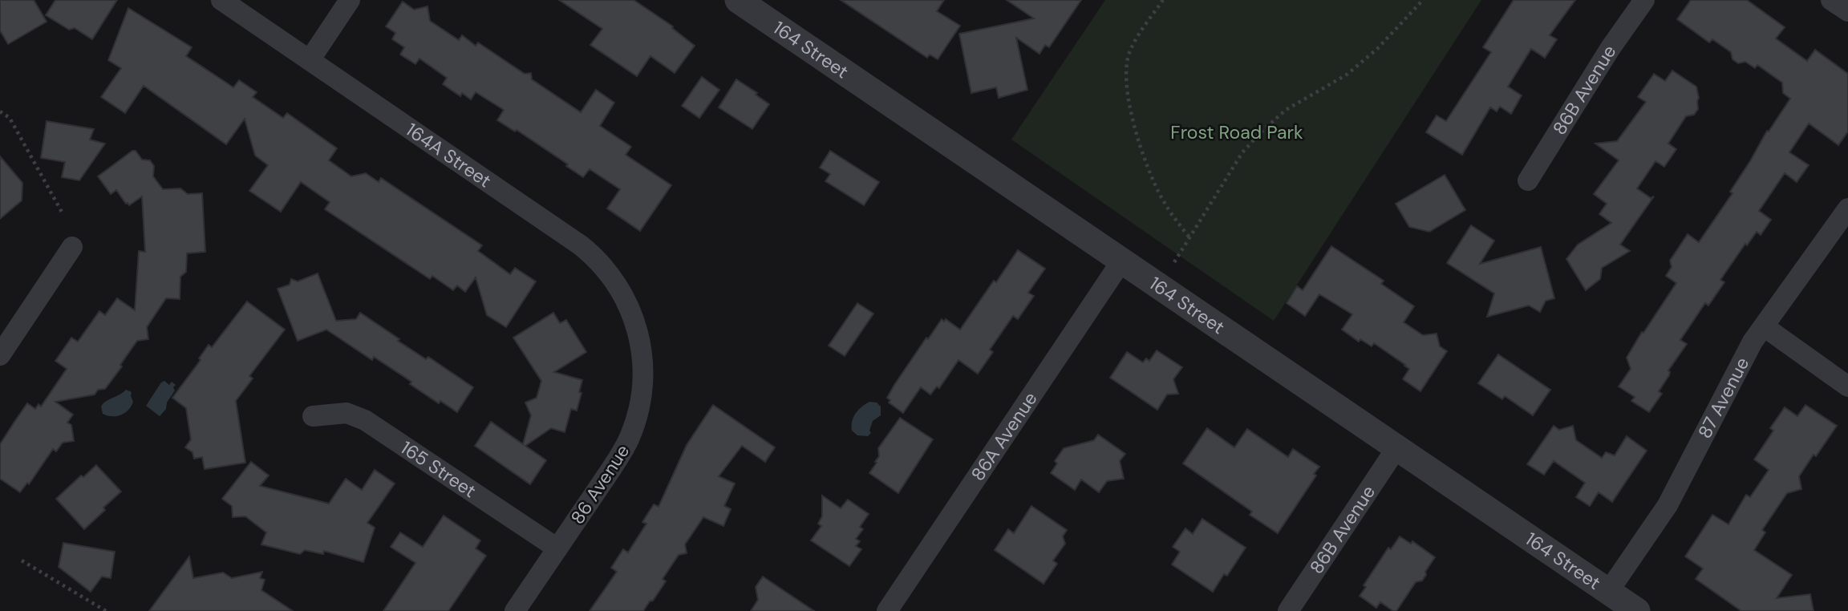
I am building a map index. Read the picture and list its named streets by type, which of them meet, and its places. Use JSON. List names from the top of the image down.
{
  "streets": {
    "street": [
      "164 Street",
      "86B Avenue",
      "164A Street",
      "87 Avenue",
      "86A Avenue",
      "165 Street",
      "86 Avenue"
    ]
  },
  "crossings": [
    ["164 Street", "86B Avenue"],
    ["164 Street", "87 Avenue"],
    ["164 Street", "86A Avenue"],
    ["164A Street", "86 Avenue"],
    ["165 Street", "86 Avenue"]
  ],
  "parks": ["Frost Road Park"]
}
